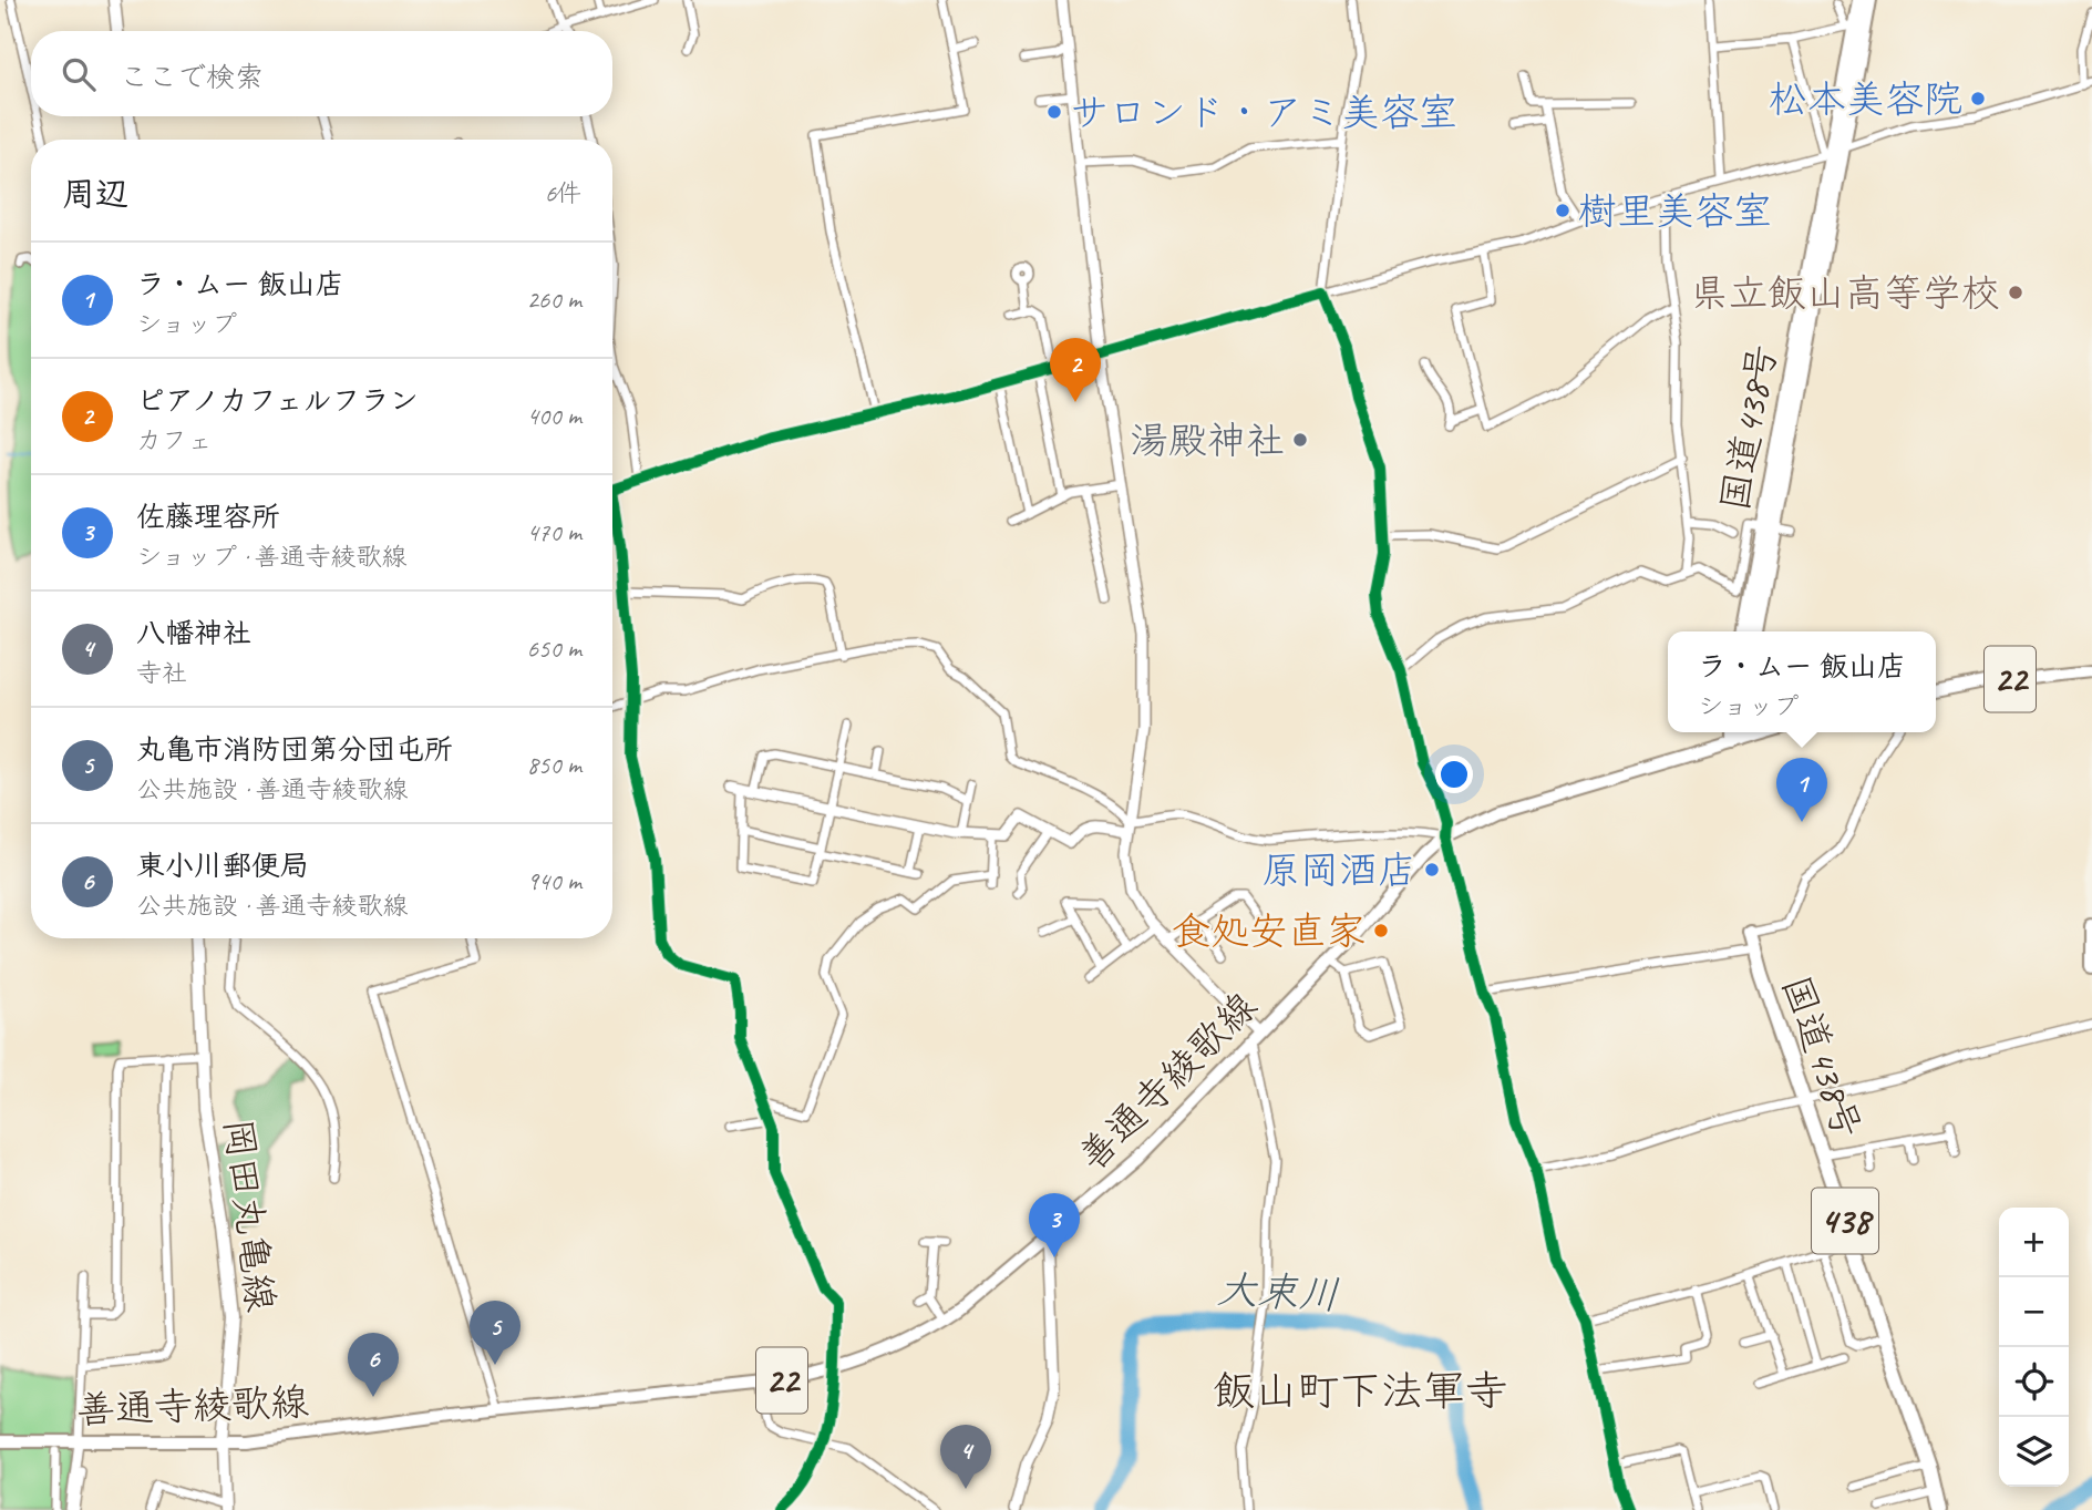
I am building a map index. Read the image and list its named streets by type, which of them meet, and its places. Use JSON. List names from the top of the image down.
{
  "streets": {
    "highway": ["国道438号", "438"],
    "main road": ["22", "善通寺綾歌線", "岡田丸亀線"]
  },
  "crossings": [
    ["善通寺綾歌線", "岡田丸亀線"]
  ],
  "districts": ["飯山町下法軍寺"],
  "water": ["大束川"],
  "places": [
    "松本美容院",
    "サロンド・アミ美容室",
    "樹里美容室",
    "県立飯山高等学校",
    "湯殿神社",
    "原岡酒店",
    "食処安直家"
  ],
  "page": {
    "search": "ここで検索",
    "heading": ["周辺", "6件"],
    "list": [
      {
        "mark": "1",
        "name": "ラ・ムー 飯山店",
        "note": "ショップ",
        "value": "260 m"
      },
      {
        "mark": "2",
        "name": "ピアノカフェルフラン",
        "note": "カフェ",
        "value": "400 m"
      },
      {
        "mark": "3",
        "name": "佐藤理容所",
        "note": "ショップ · 善通寺綾歌線",
        "value": "470 m"
      },
      {
        "mark": "4",
        "name": "八幡神社",
        "note": "寺社",
        "value": "650 m"
      },
      {
        "mark": "5",
        "name": "丸亀市消防団第分団屯所",
        "note": "公共施設 · 善通寺綾歌線",
        "value": "850 m"
      },
      {
        "mark": "6",
        "name": "東小川郵便局",
        "note": "公共施設 · 善通寺綾歌線",
        "value": "940 m"
      }
    ],
    "pins": [
      "2",
      "1",
      "3",
      "5",
      "6",
      "4"
    ],
    "popup": ["ラ・ムー 飯山店", "ショップ"],
    "map_buttons": ["+", "−"]
  }
}
